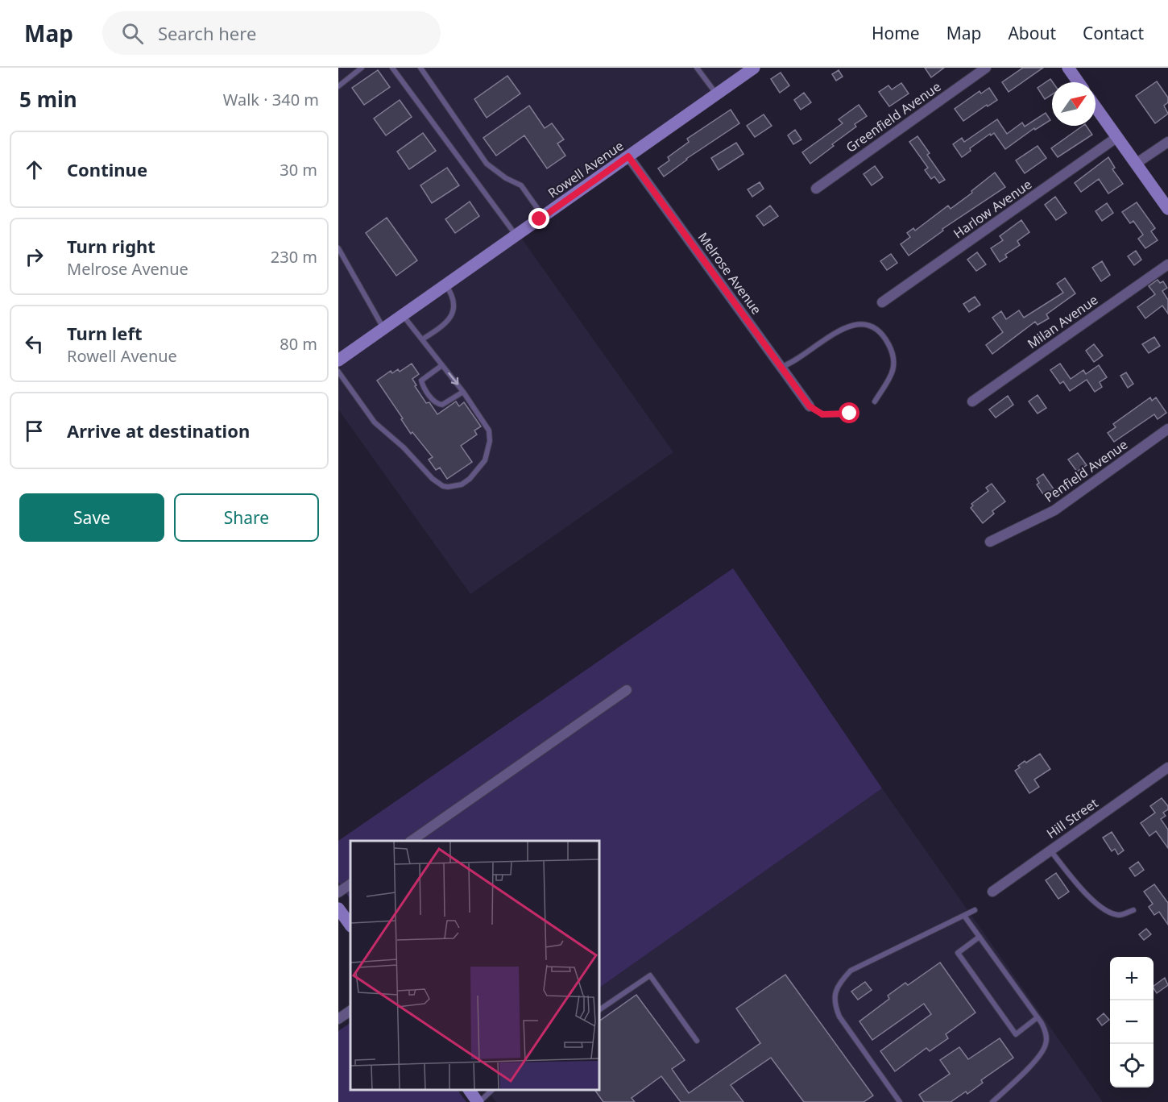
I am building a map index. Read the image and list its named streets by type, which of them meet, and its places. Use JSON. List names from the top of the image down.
{
  "streets": {
    "street": [
      "Greenfield Avenue",
      "Rowell Avenue",
      "Harlow Avenue",
      "Melrose Avenue",
      "Milan Avenue",
      "Penfield Avenue",
      "Hill Street"
    ]
  },
  "crossings": [
    ["Rowell Avenue", "Melrose Avenue"]
  ],
  "north": "top right",
  "page": {
    "header": "Map",
    "search": "Search here",
    "nav": [
      "Home",
      "Map",
      "About",
      "Contact"
    ],
    "heading": ["5 min", "Walk · 340 m"],
    "list": [
      ["Continue", "30 m"],
      ["Turn right", "Melrose Avenue", "230 m"],
      ["Turn left", "Rowell Avenue", "80 m"],
      "Arrive at destination"
    ],
    "buttons": ["Save", "Share"],
    "map_buttons": ["+", "−"]
  }
}
